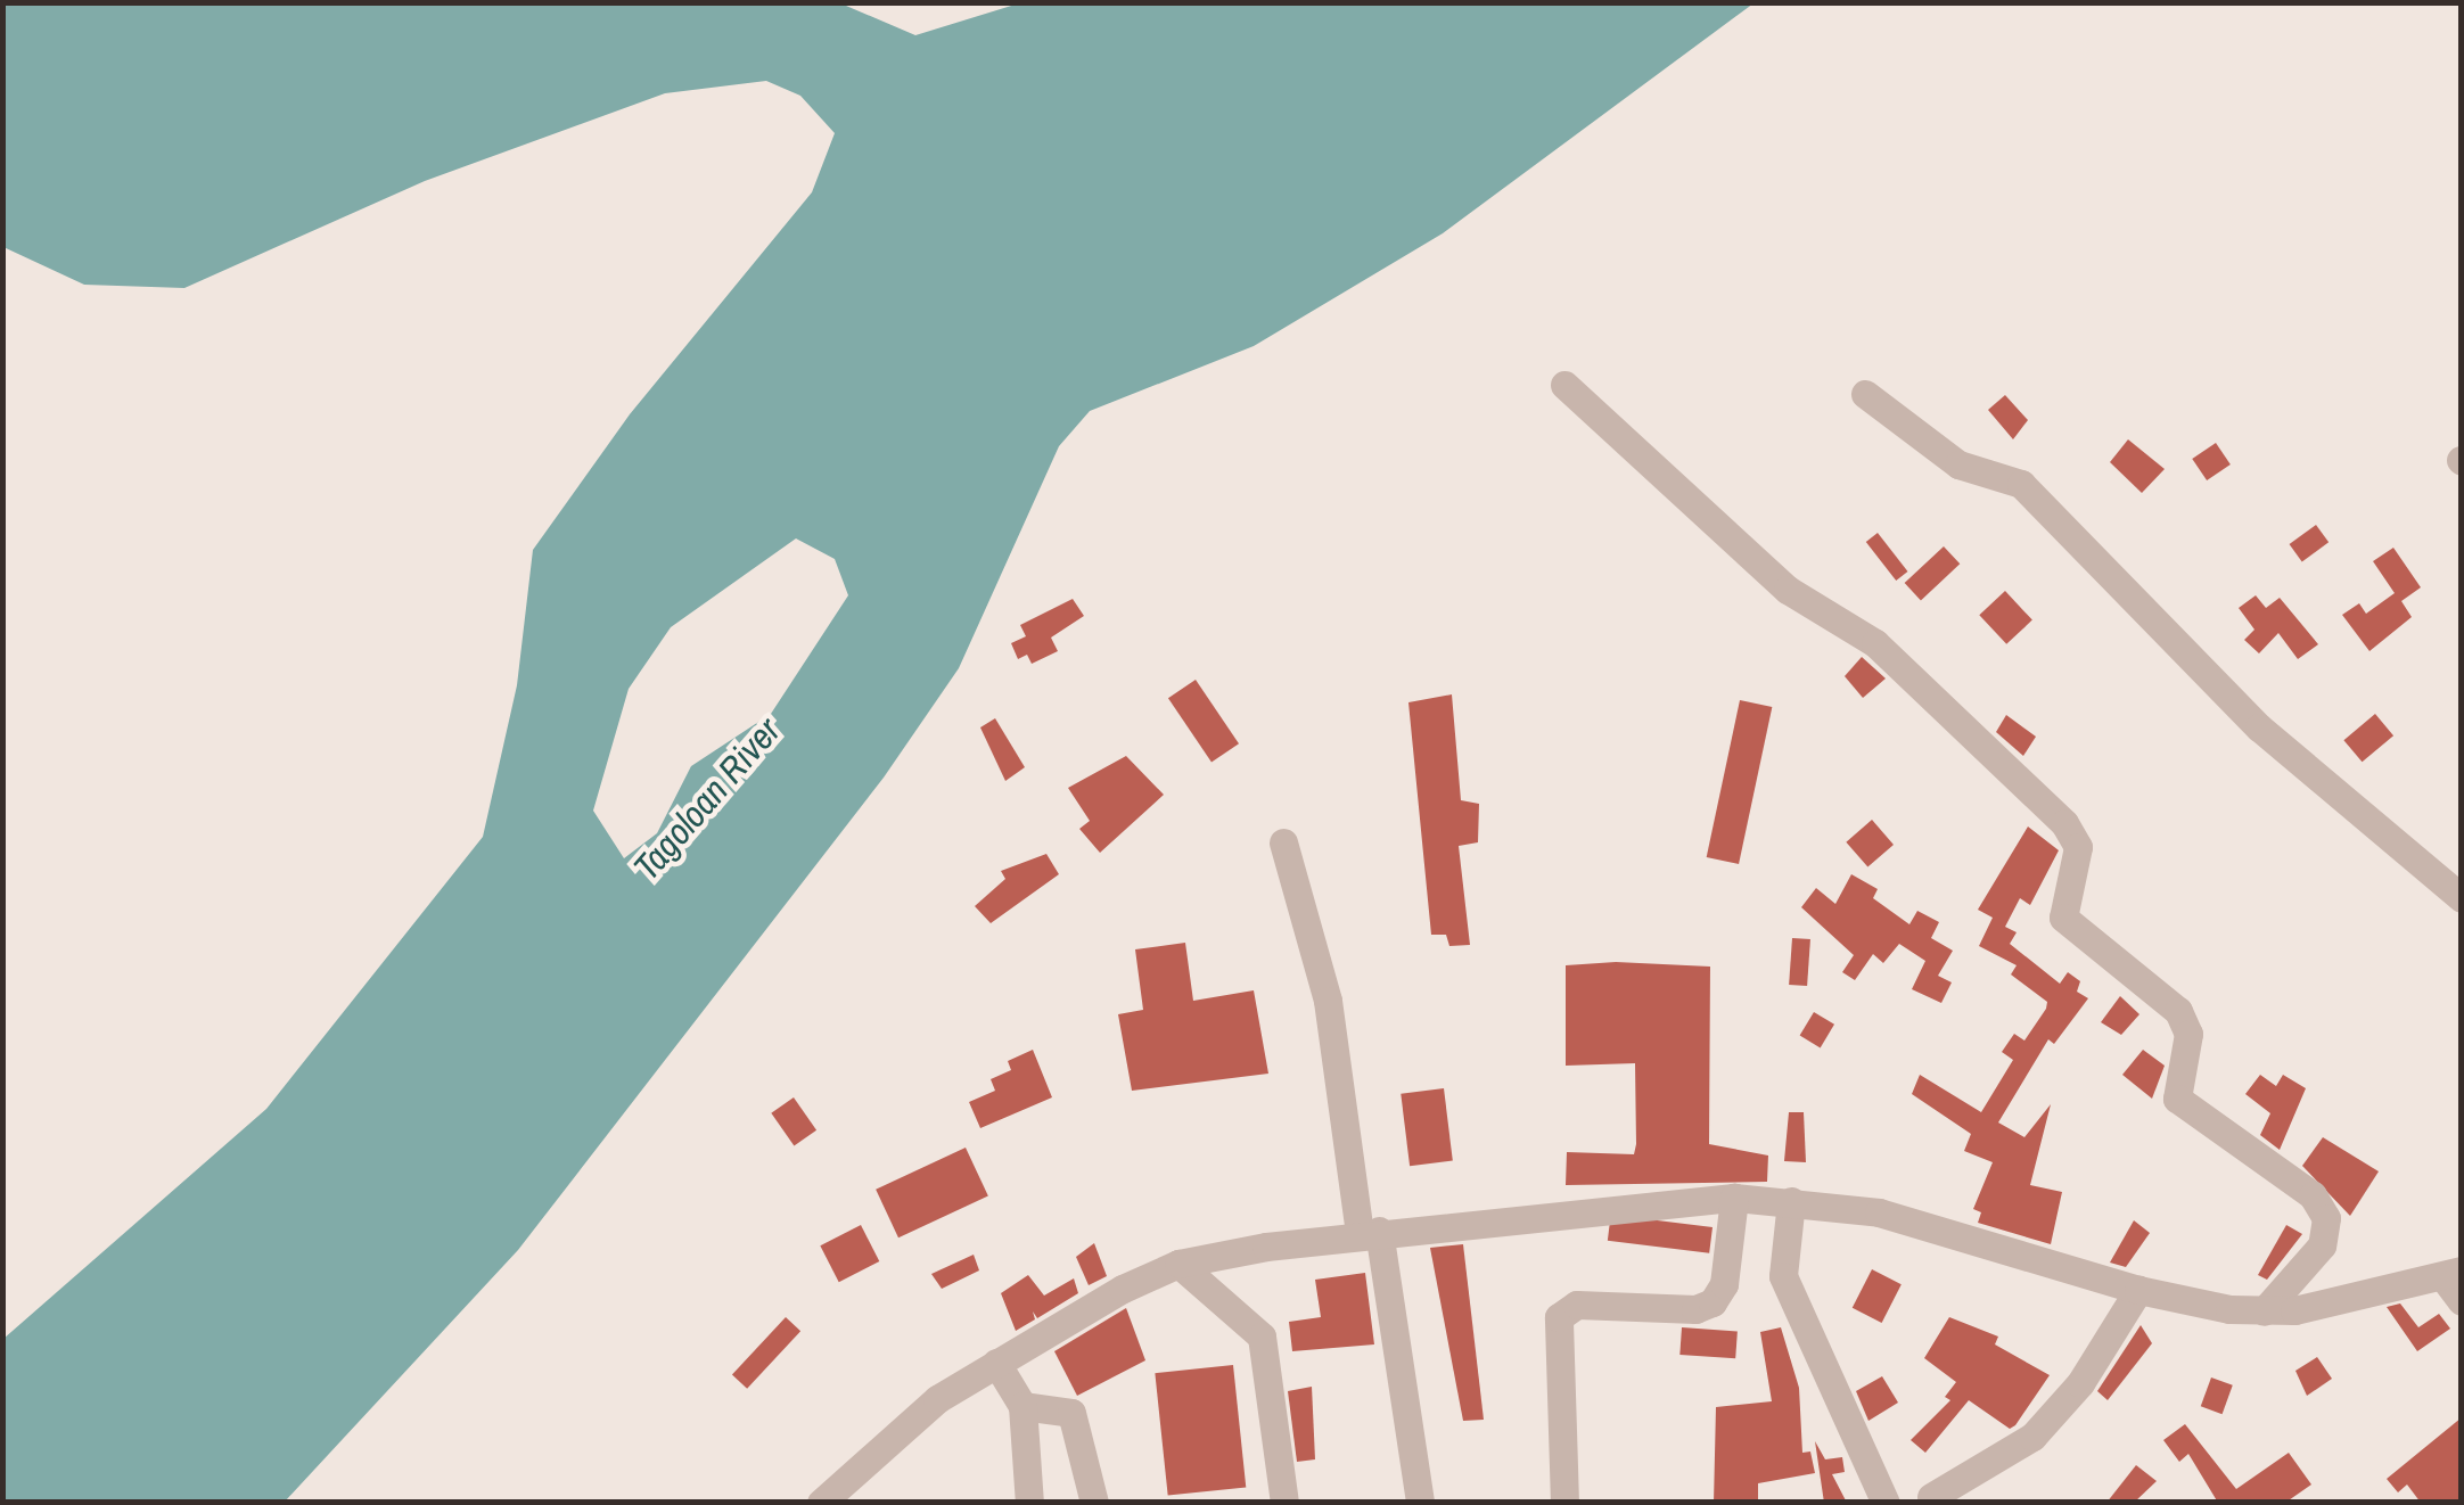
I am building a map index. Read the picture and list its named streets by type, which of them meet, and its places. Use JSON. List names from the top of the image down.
{
  "water": ["Tagoloan River"]
}
